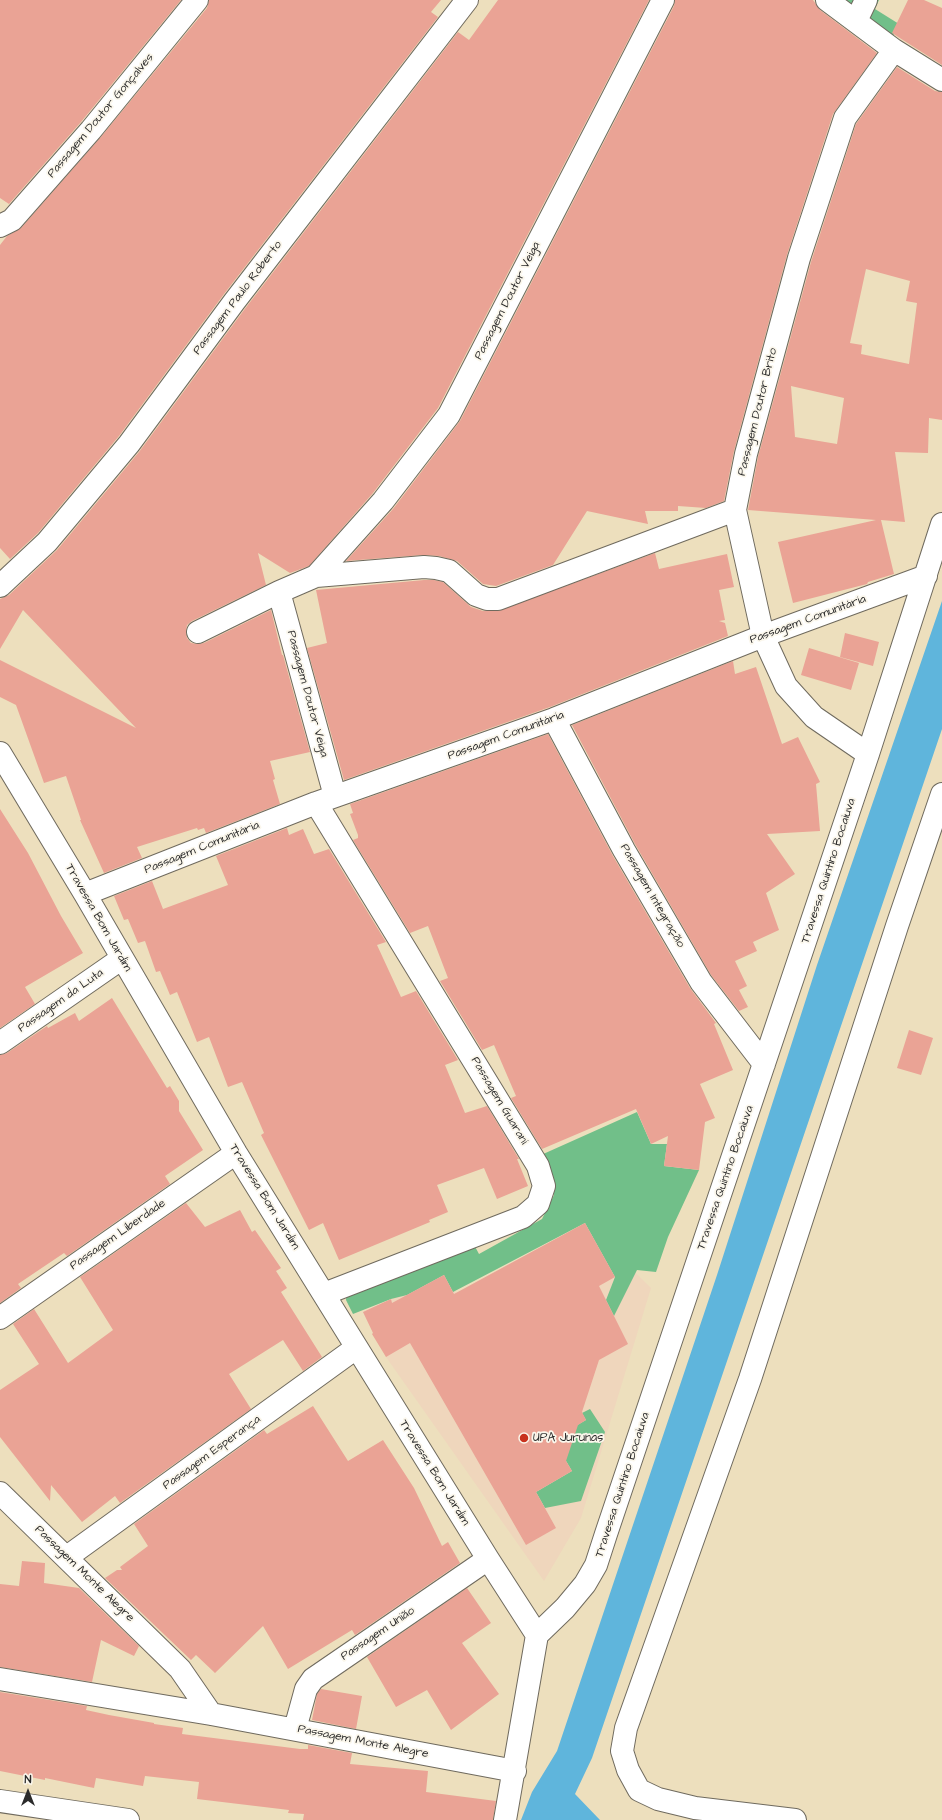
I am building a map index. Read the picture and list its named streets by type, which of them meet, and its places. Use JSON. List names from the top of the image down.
{
  "streets": {
    "street": [
      "Passagem Doutor Gonçalves",
      "Passagem Paulo Roberto",
      "Passagem Doutor Veiga",
      "Passagem Doutor Brito",
      "Passagem Comunitária",
      "Travessa Quintino Bocaiuva",
      "Passagem Integração",
      "Travessa Bom Jardim",
      "Passagem da Luta",
      "Passagem Guarani",
      "Passagem Liberdade",
      "Passagem Esperança",
      "Passagem Monte Alegre",
      "Passagem União"
    ]
  },
  "crossings": [
    ["Passagem Doutor Veiga", "Passagem Doutor Brito"],
    ["Passagem Doutor Veiga", "Passagem Comunitária"],
    ["Passagem Doutor Veiga", "Passagem Guarani"],
    ["Passagem Doutor Brito", "Passagem Comunitária"],
    ["Passagem Doutor Brito", "Travessa Quintino Bocaiuva"],
    ["Passagem Comunitária", "Travessa Quintino Bocaiuva"],
    ["Passagem Comunitária", "Passagem Integração"],
    ["Passagem Comunitária", "Travessa Bom Jardim"],
    ["Passagem Comunitária", "Passagem Guarani"],
    ["Travessa Quintino Bocaiuva", "Passagem Integração"],
    ["Travessa Quintino Bocaiuva", "Travessa Bom Jardim"],
    ["Travessa Bom Jardim", "Passagem da Luta"],
    ["Travessa Bom Jardim", "Passagem Guarani"],
    ["Travessa Bom Jardim", "Passagem Liberdade"],
    ["Travessa Bom Jardim", "Passagem Esperança"],
    ["Travessa Bom Jardim", "Passagem União"],
    ["Passagem Esperança", "Passagem Monte Alegre"],
    ["Passagem Monte Alegre", "Passagem União"]
  ],
  "places": ["UPA Jurunas"],
  "north": "top"
}
